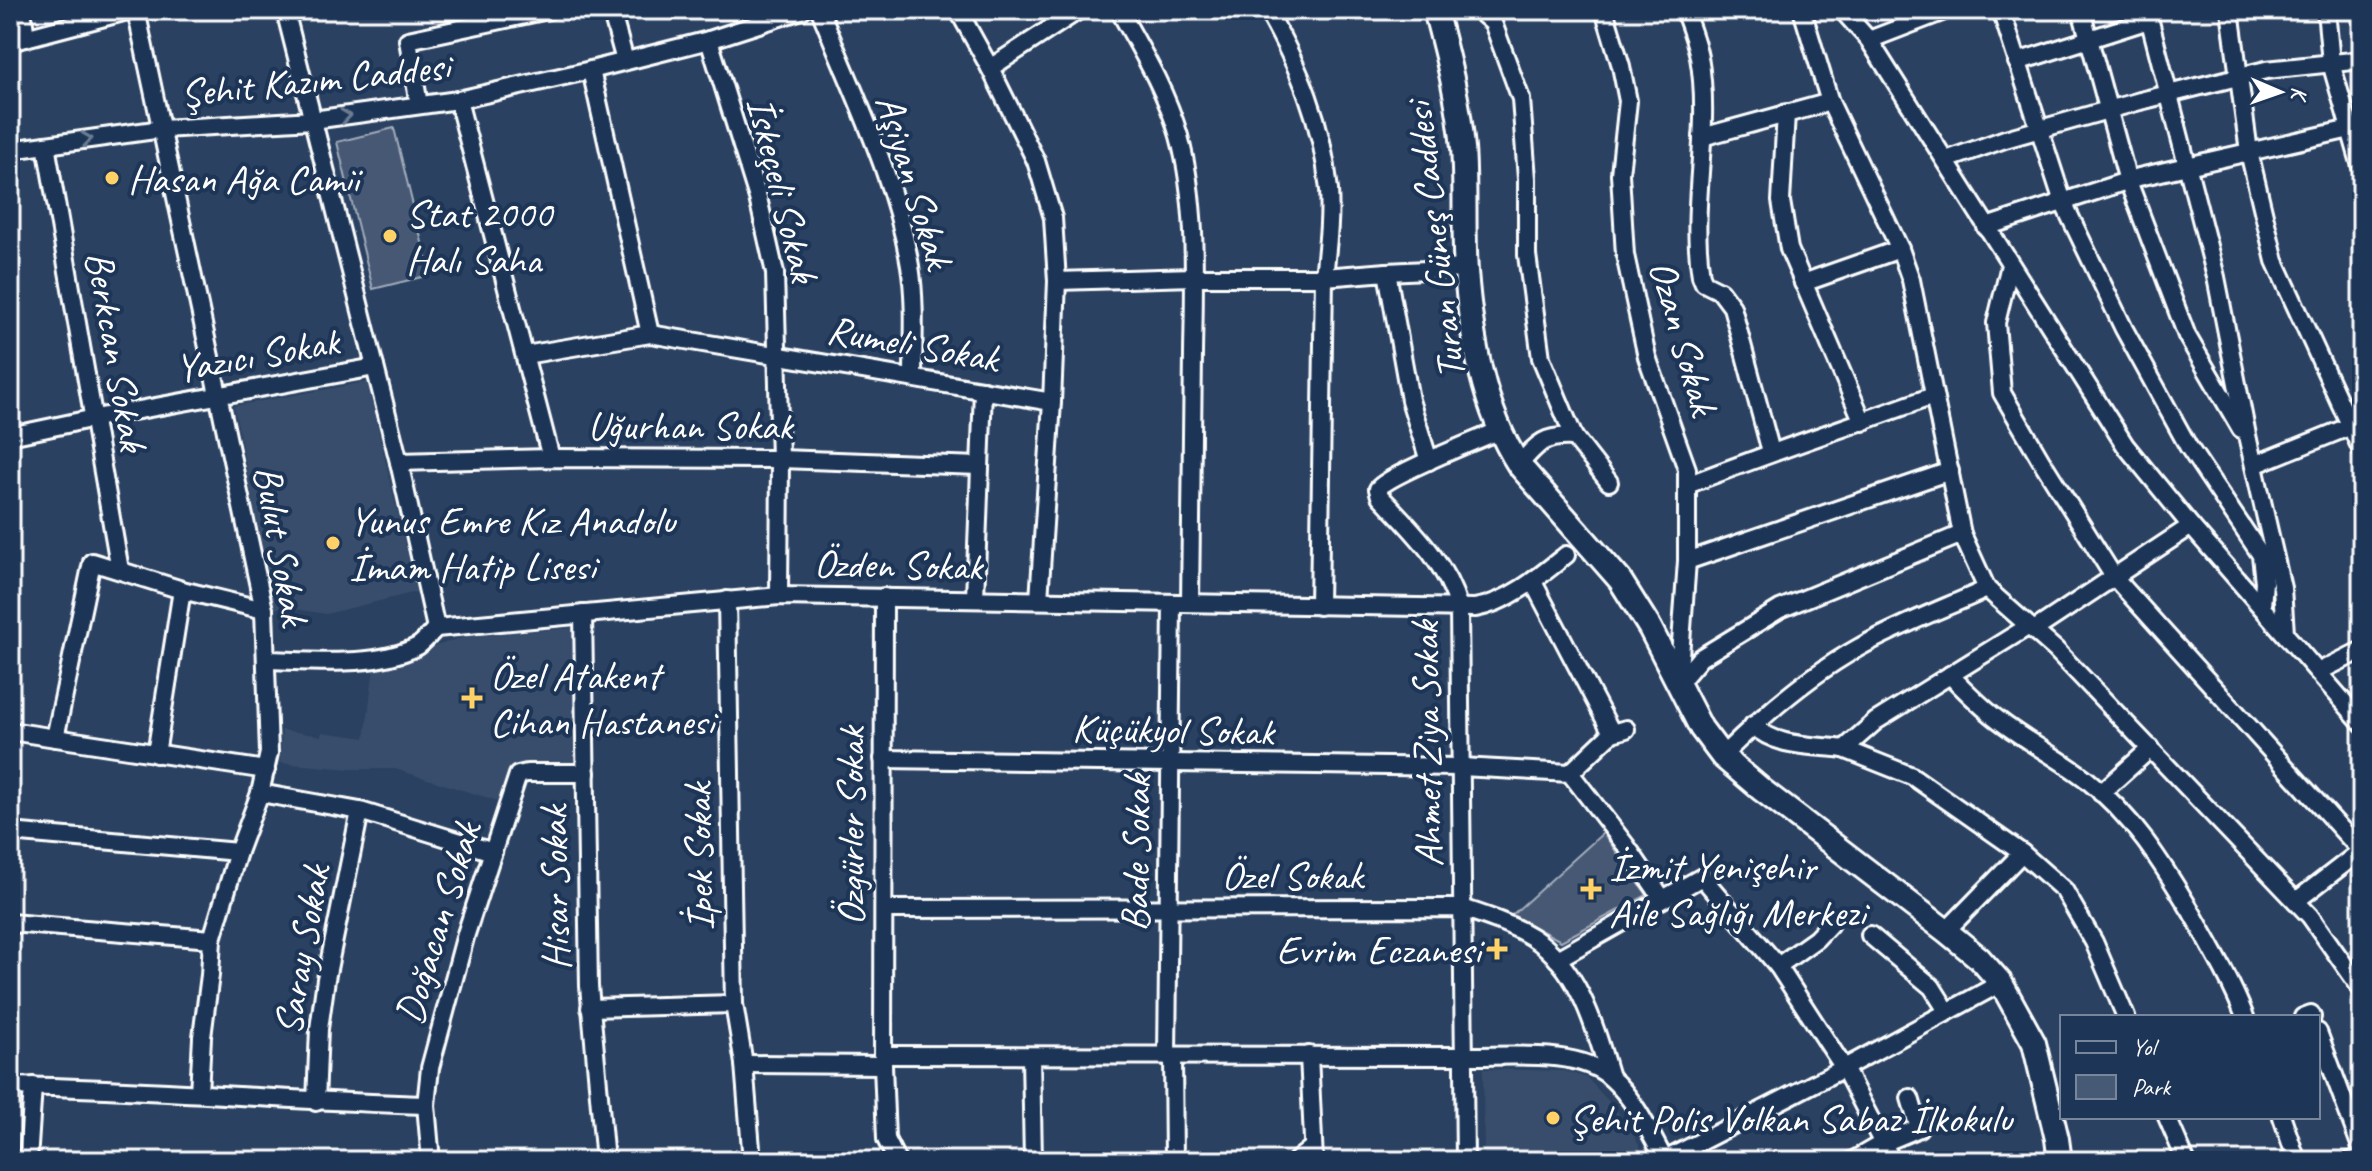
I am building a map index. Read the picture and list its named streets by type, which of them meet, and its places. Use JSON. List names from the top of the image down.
{
  "streets": {
    "main road": ["Turan Güneş Caddesi"],
    "street": [
      "Şehit Kazım Caddesi",
      "Aşiyan Sokak",
      "İskeçeli Sokak",
      "Ozan Sokak",
      "Rumeli Sokak",
      "Berkcan Sokak",
      "Yazıcı Sokak",
      "Uğurhan Sokak",
      "Bulut Sokak",
      "Özden Sokak",
      "Küçükyol Sokak",
      "Ahmet Ziya Sokak",
      "Özgürler Sokak",
      "Bade Sokak",
      "İpek Sokak",
      "Özel Sokak",
      "Hisar Sokak",
      "Doğacan Sokak",
      "Saray Sokak"
    ]
  },
  "crossings": [
    ["Şehit Kazım Caddesi", "İskeçeli Sokak"],
    ["Şehit Kazım Caddesi", "Berkcan Sokak"],
    ["Şehit Kazım Caddesi", "Bulut Sokak"],
    ["Aşiyan Sokak", "Rumeli Sokak"],
    ["İskeçeli Sokak", "Rumeli Sokak"],
    ["İskeçeli Sokak", "Uğurhan Sokak"],
    ["İskeçeli Sokak", "Özden Sokak"],
    ["Turan Güneş Caddesi", "Ozan Sokak"],
    ["Turan Güneş Caddesi", "Ahmet Ziya Sokak"],
    ["Berkcan Sokak", "Yazıcı Sokak"],
    ["Yazıcı Sokak", "Bulut Sokak"],
    ["Bulut Sokak", "Özden Sokak"],
    ["Özden Sokak", "Ahmet Ziya Sokak"],
    ["Özden Sokak", "Özgürler Sokak"],
    ["Özden Sokak", "Bade Sokak"],
    ["Özden Sokak", "İpek Sokak"],
    ["Özden Sokak", "Hisar Sokak"],
    ["Küçükyol Sokak", "Ahmet Ziya Sokak"],
    ["Küçükyol Sokak", "Özgürler Sokak"],
    ["Küçükyol Sokak", "Bade Sokak"],
    ["Ahmet Ziya Sokak", "Özel Sokak"],
    ["Özgürler Sokak", "Özel Sokak"],
    ["Bade Sokak", "Özel Sokak"],
    ["Hisar Sokak", "Doğacan Sokak"]
  ],
  "places": {
    "other": [
      "Hasan Ağa Camii",
      "Stat 2000 Halı Saha",
      "Yunus Emre Kız Anadolu İmam Hatip Lisesi",
      "Şehit Polis Volkan Sabaz İlkokulu"
    ],
    "health": ["Özel Atakent Cihan Hastanesi", "İzmit Yenişehir Aile Sağlığı Merkezi", "Evrim Eczanesi"]
  },
  "legend": ["Yol", "Park"],
  "north": "right"
}
